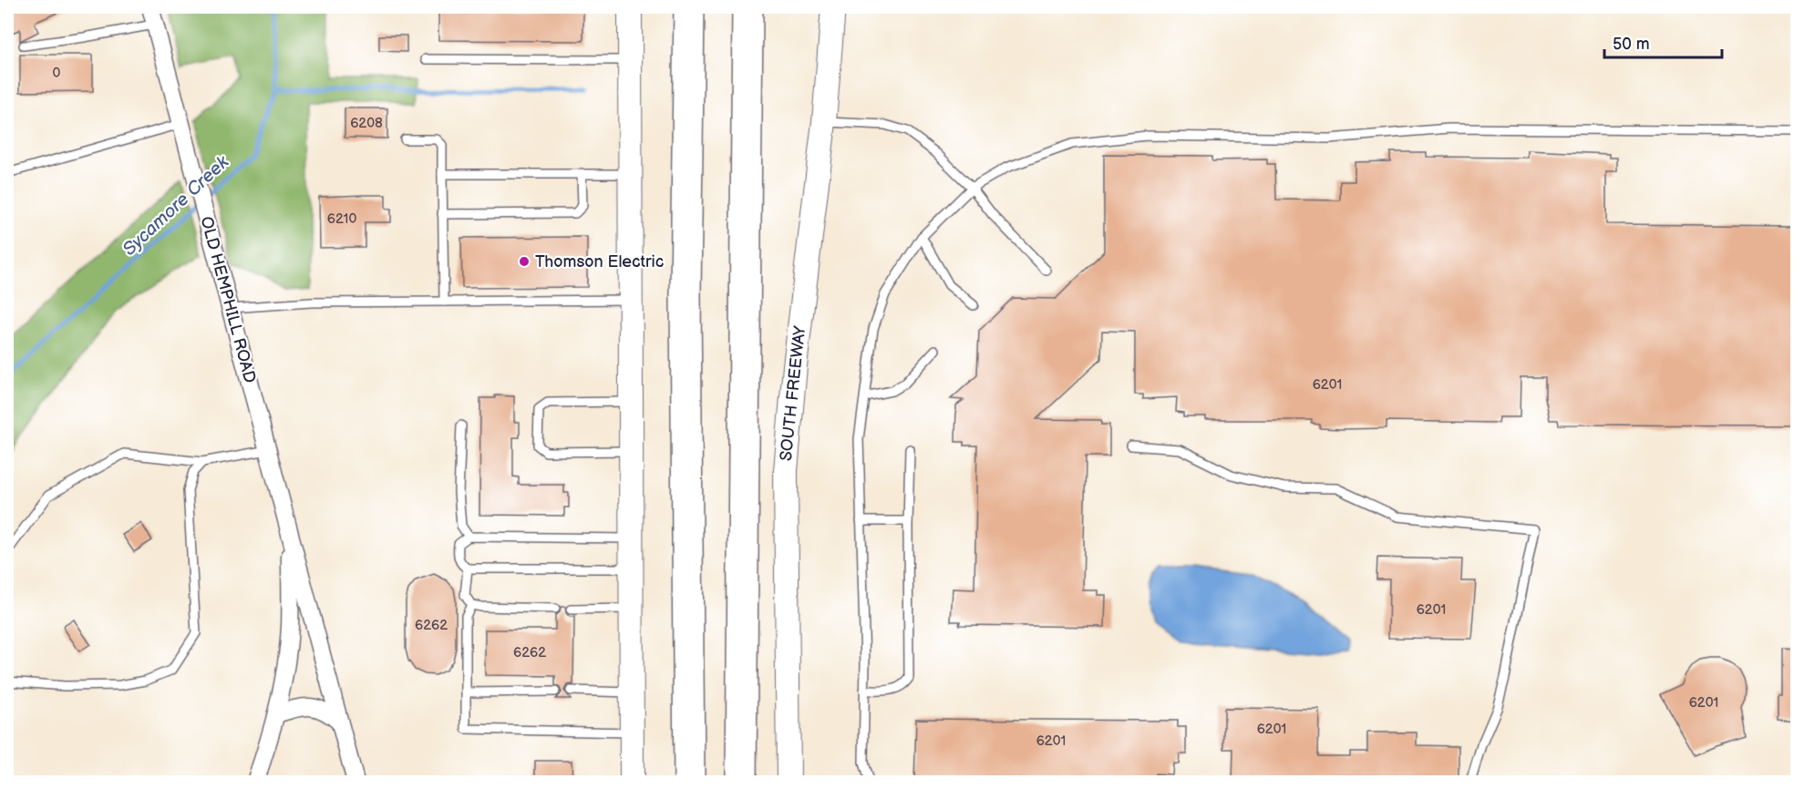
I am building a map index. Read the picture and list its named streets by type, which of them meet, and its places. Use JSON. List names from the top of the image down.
{
  "streets": {
    "main road": ["SOUTH FREEWAY"],
    "street": ["OLD HEMPHILL ROAD"]
  },
  "water": ["Sycamore Creek"],
  "places": ["Thomson Electric"],
  "house_numbers": [
    "0",
    "6208",
    "6210",
    "6201",
    "6201",
    "6262",
    "6262",
    "6201",
    "6201",
    "6201"
  ],
  "scale_bar": "50 m"
}
